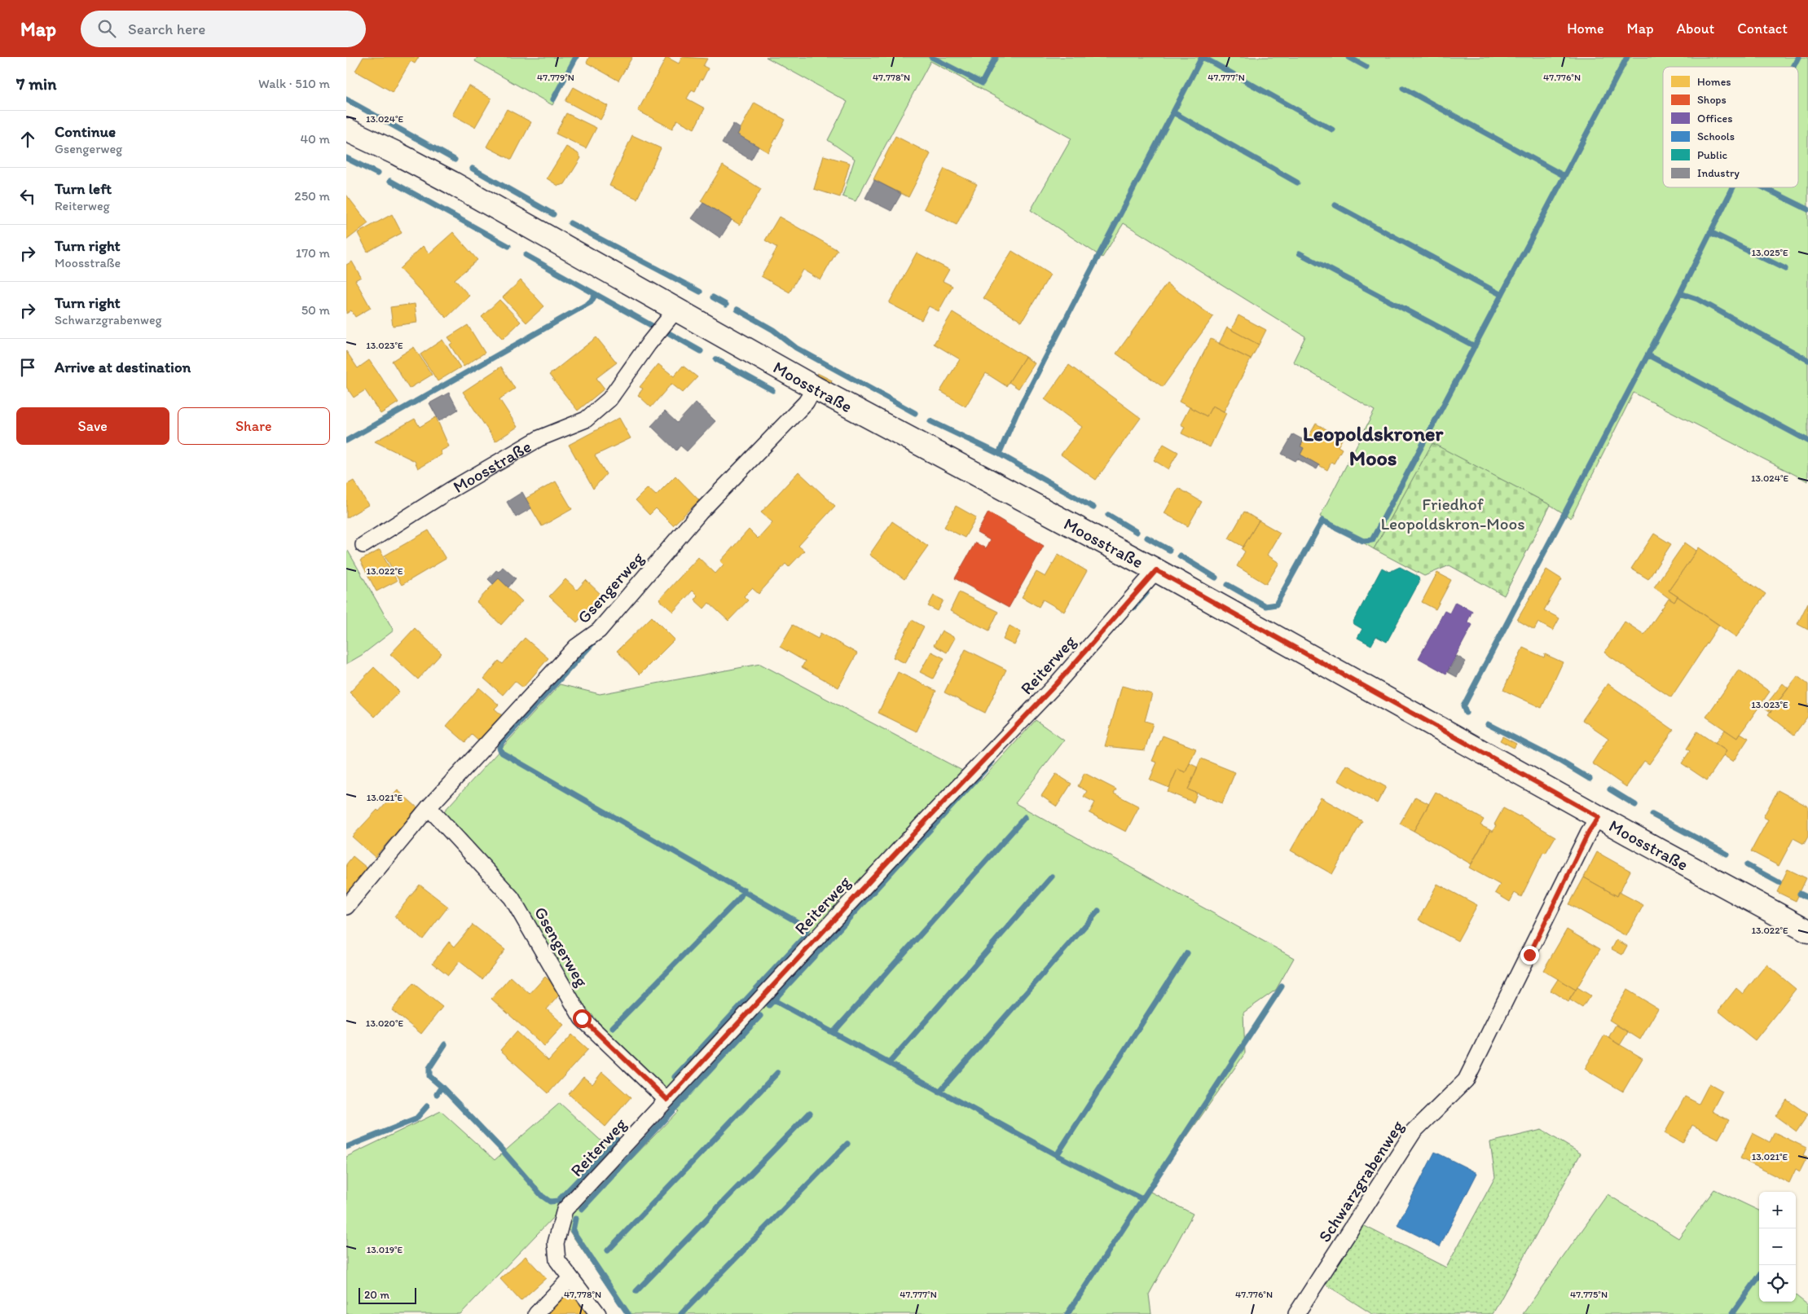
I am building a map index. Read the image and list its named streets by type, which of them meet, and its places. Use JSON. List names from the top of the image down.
{
  "streets": {
    "street": [
      "Moosstraße",
      "Gsengerweg",
      "Reiterweg",
      "Schwarzgrabenweg"
    ]
  },
  "crossings": [
    ["Moosstraße", "Gsengerweg"],
    ["Moosstraße", "Reiterweg"],
    ["Moosstraße", "Schwarzgrabenweg"],
    ["Gsengerweg", "Reiterweg"]
  ],
  "districts": ["Leopoldskroner Moos"],
  "parks": ["Friedhof Leopoldskron-Moos"],
  "legend": [
    "Homes",
    "Shops",
    "Offices",
    "Schools",
    "Public",
    "Industry"
  ],
  "scale_bar": "20 m",
  "page": {
    "header": "Map",
    "search": "Search here",
    "nav": [
      "Home",
      "Map",
      "About",
      "Contact"
    ],
    "heading": ["7 min", "Walk · 510 m"],
    "list": [
      ["Continue", "Gsengerweg", "40 m"],
      ["Turn left", "Reiterweg", "250 m"],
      ["Turn right", "Moosstraße", "170 m"],
      ["Turn right", "Schwarzgrabenweg", "50 m"],
      "Arrive at destination"
    ],
    "buttons": ["Save", "Share"],
    "map_buttons": ["+", "−"],
    "scale": "20 m"
  },
  "coordinates": [
    "47.779°N",
    "47.778°N",
    "47.777°N",
    "47.776°N",
    "13.024°E",
    "13.025°E",
    "13.023°E",
    "13.022°E",
    "13.021°E",
    "13.020°E",
    "13.019°E",
    "47.775°N"
  ]
}
